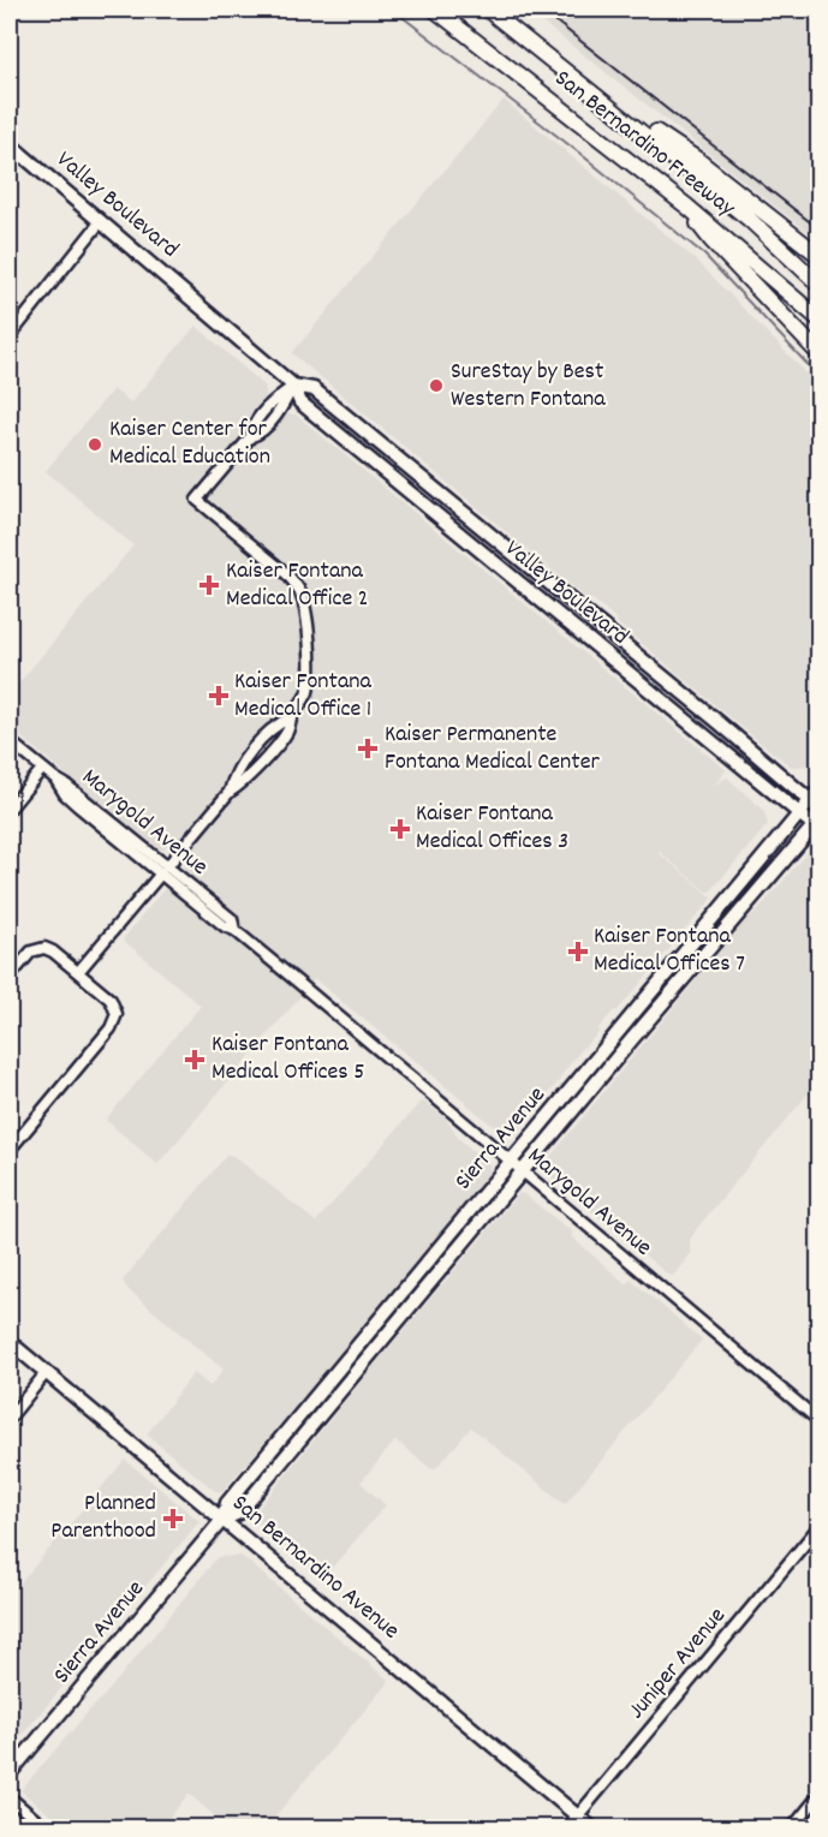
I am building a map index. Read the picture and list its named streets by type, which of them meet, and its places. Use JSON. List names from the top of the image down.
{
  "streets": {
    "highway": ["San Bernardino Freeway"],
    "main road": ["Valley Boulevard", "Sierra Avenue", "San Bernardino Avenue"],
    "street": ["Marygold Avenue", "Juniper Avenue"]
  },
  "crossings": [
    ["Valley Boulevard", "Sierra Avenue"],
    ["Marygold Avenue", "Sierra Avenue"],
    ["Sierra Avenue", "San Bernardino Avenue"],
    ["San Bernardino Avenue", "Juniper Avenue"]
  ],
  "places": {
    "other": ["SureStay by Best Western Fontana", "Kaiser Center for Medical Education"],
    "health": [
      "Kaiser Fontana Medical Office 2",
      "Kaiser Fontana Medical Office 1",
      "Kaiser Permanente Fontana Medical Center",
      "Kaiser Fontana Medical Offices 3",
      "Kaiser Fontana Medical Offices 7",
      "Kaiser Fontana Medical Offices 5",
      "Planned Parenthood"
    ]
  }
}
